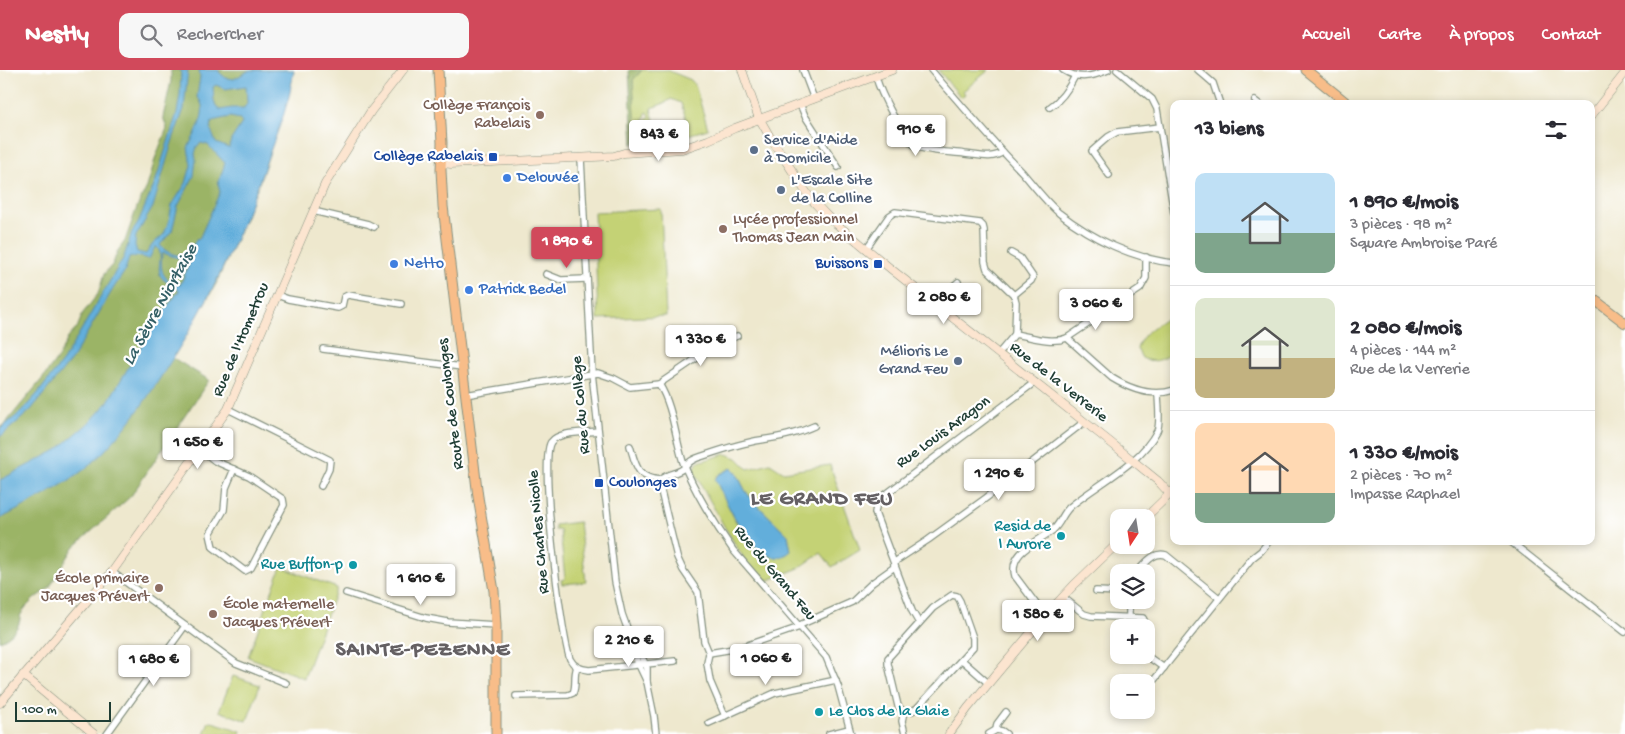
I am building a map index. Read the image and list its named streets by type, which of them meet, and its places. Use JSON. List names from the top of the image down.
{
  "streets": {
    "main road": ["Route de Coulonges"],
    "street": [
      "Rue de l'Hometrou",
      "Rue de la Verrerie",
      "Rue du Collège",
      "Rue Louis Aragon",
      "Rue Charles Nicolle",
      "Rue du Grand Feu"
    ]
  },
  "crossings": [
    ["Rue de la Verrerie", "Rue Louis Aragon"],
    ["Rue du Collège", "Rue Charles Nicolle"]
  ],
  "districts": ["LE GRAND FEU", "SAINTE-PEZENNE"],
  "water": ["La Sèvre Niortaise"],
  "places": {
    "other": [
      "Collège François Rabelais",
      "Service d'Aide à Domicile",
      "Delouvée",
      "L'Escale Site de la Colline",
      "Lycée professionnel Thomas Jean Main",
      "Netto",
      "Patrick Bedel",
      "Mélioris Le Grand Feu",
      "Resid de l Aurore",
      "Rue Buffon-p",
      "École primaire Jacques Prévert",
      "École maternelle Jacques Prévert",
      "Le Clos de la Glaie"
    ],
    "transit": ["Collège Rabelais", "Buissons", "Coulonges"]
  },
  "scale_bar": "100 m",
  "north": "bottom",
  "page": {
    "header": "Nestly",
    "search": "Rechercher",
    "nav": [
      "Accueil",
      "Carte",
      "À propos",
      "Contact"
    ],
    "heading": "13 biens",
    "price": [
      "910 €",
      "843 €",
      "1 890 €",
      "2 080 €",
      "3 060 €",
      "1 330 €",
      "1 650 €",
      "1 290 €",
      "1 610 €",
      "1 580 €",
      "2 210 €",
      "1 060 €",
      "1 680 €"
    ],
    "list": [
      {
        "name": "1 890 €/mois",
        "note": "3 pièces · 98 m² · Square Ambroise Paré"
      },
      {
        "name": "2 080 €/mois",
        "note": "4 pièces · 144 m² · Rue de la Verrerie"
      },
      {
        "name": "1 330 €/mois",
        "note": "2 pièces · 70 m² · Impasse Raphael"
      }
    ],
    "map_buttons": ["+", "−"],
    "scale": "100 m"
  }
}
